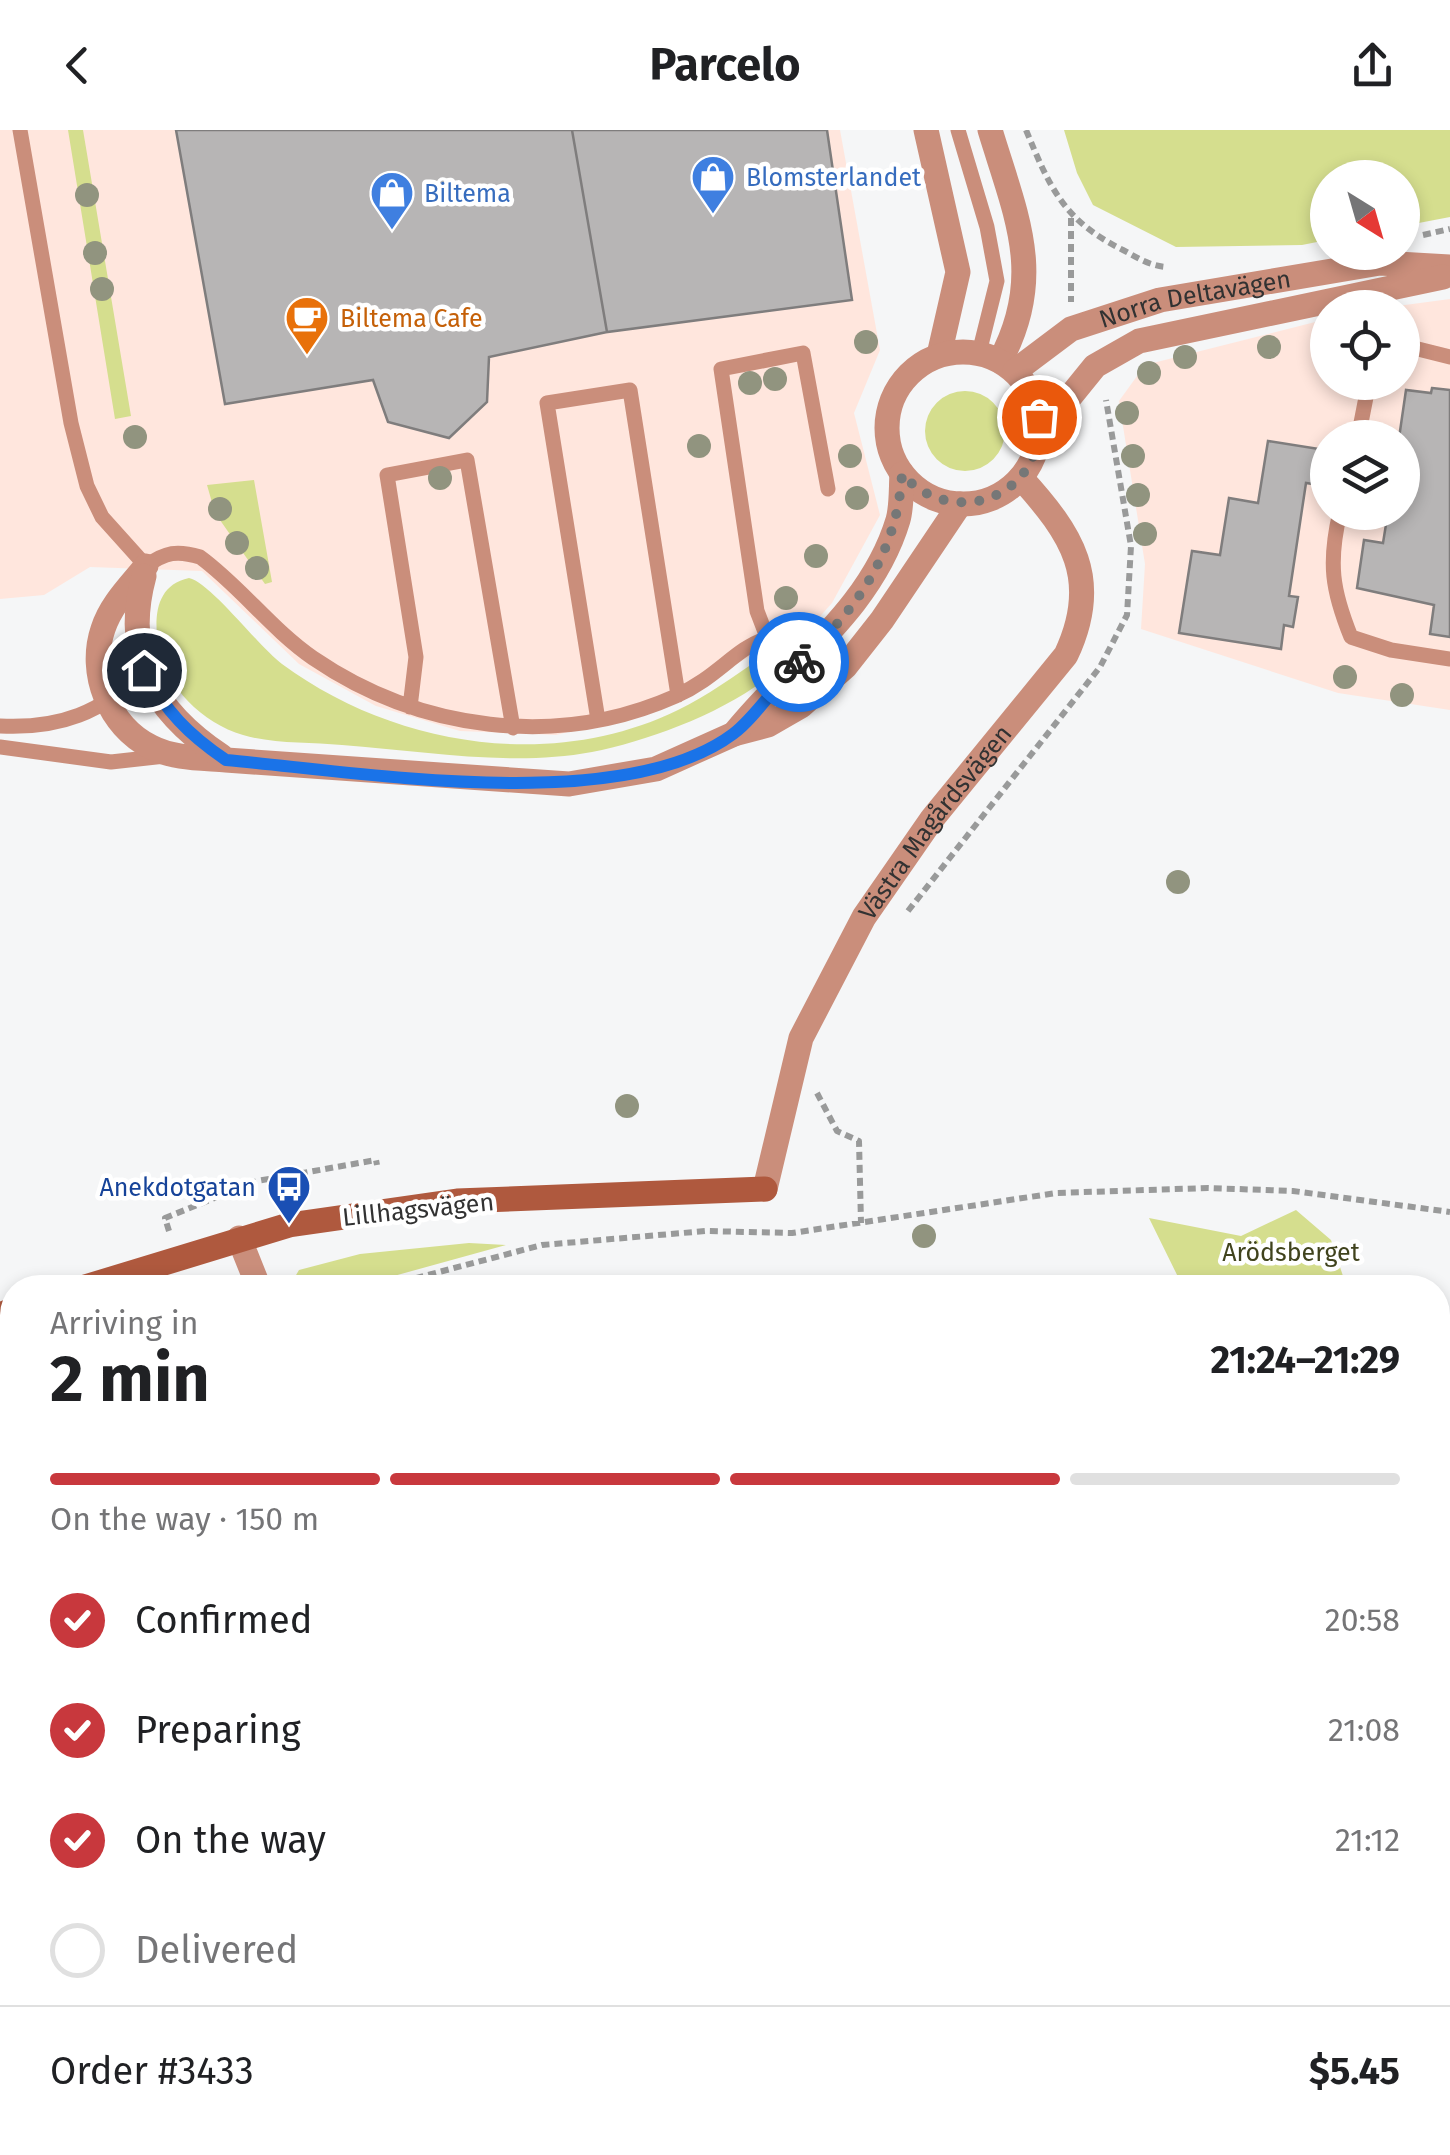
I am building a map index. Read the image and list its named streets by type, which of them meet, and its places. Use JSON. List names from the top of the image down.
{
  "streets": {
    "main road": ["Lillhagsvägen"],
    "street": ["Norra Deltavägen", "Västra Magårdsvägen"]
  },
  "crossings": [
    ["Norra Deltavägen", "Västra Magårdsvägen"],
    ["Västra Magårdsvägen", "Lillhagsvägen"]
  ],
  "parks": ["Arödsberget"],
  "places": {
    "shop": ["Blomsterlandet", "Biltema"],
    "cafe": ["Biltema Cafe"],
    "bus stop": ["Anekdotgatan"]
  },
  "north": "bottom right",
  "page": {
    "header": "Parcelo",
    "heading": ["2 min", "Arriving in", "21:24–21:29"],
    "panel": ["Order #3433", "$5.45"],
    "bar": "On the way · 150 m",
    "list": [
      ["Confirmed", "20:58"],
      ["Preparing", "21:08"],
      ["On the way", "21:12"],
      "Delivered"
    ]
  }
}
